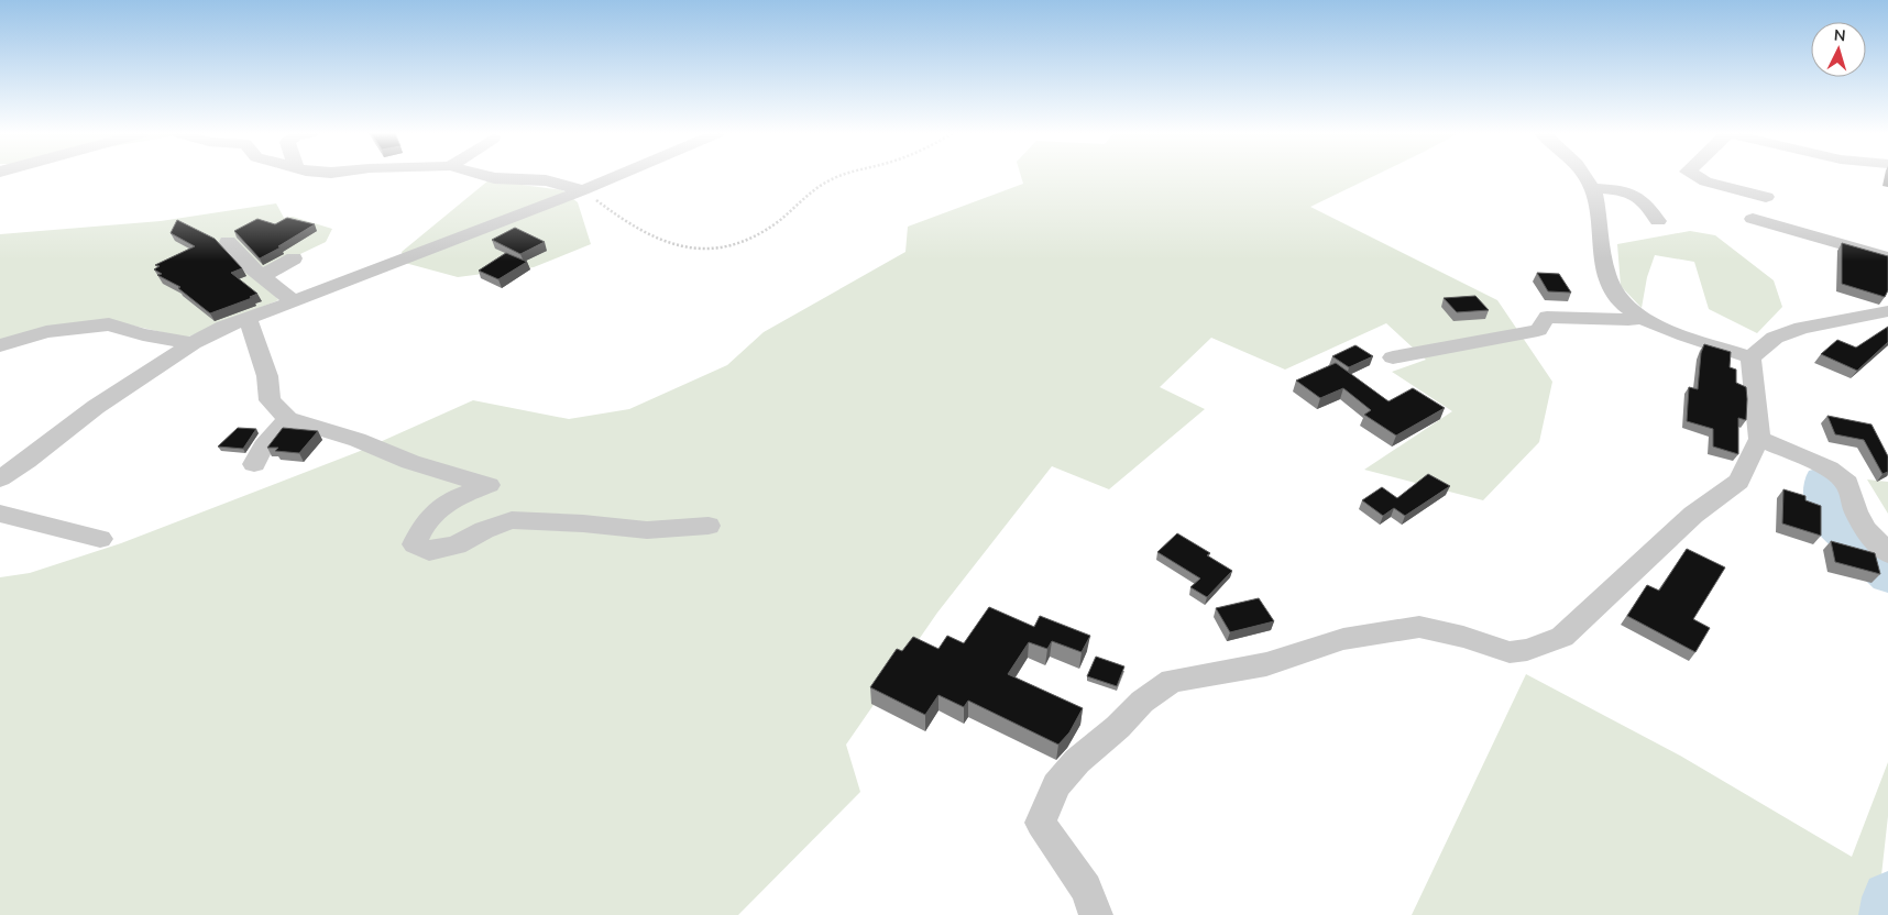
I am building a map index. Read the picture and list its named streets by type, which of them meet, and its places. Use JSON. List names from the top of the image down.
{
  "north": "top"
}
